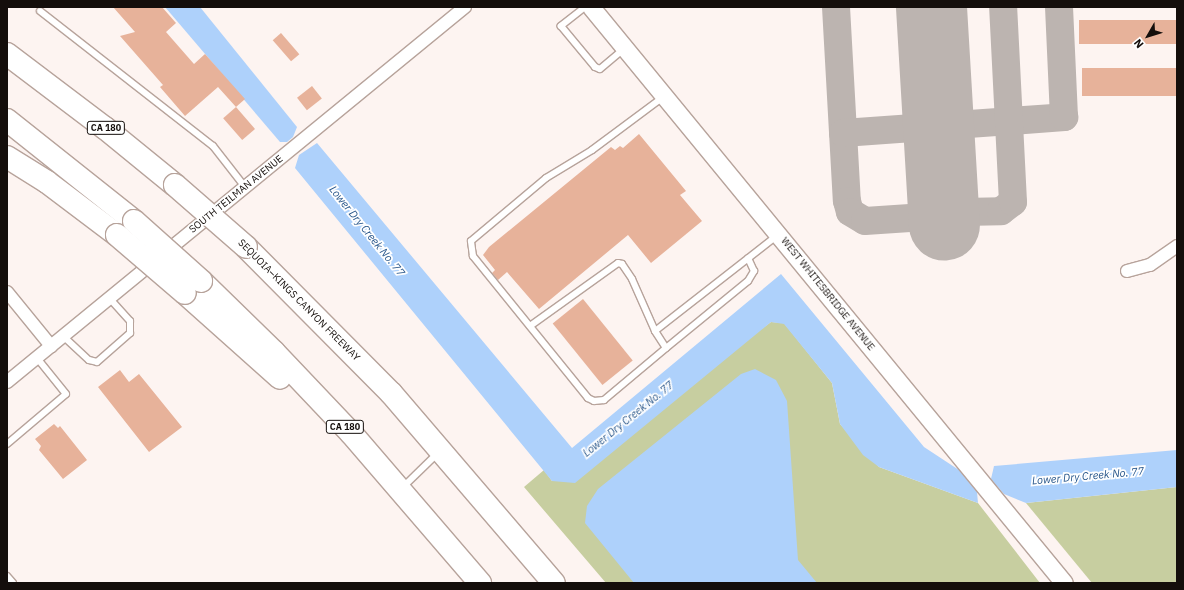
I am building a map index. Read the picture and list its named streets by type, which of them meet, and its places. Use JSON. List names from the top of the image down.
{
  "streets": {
    "highway": ["CA 180", "SEQUOIA–KINGS CANYON FREEWAY"],
    "main road": ["WEST WHITESBRIDGE AVENUE"],
    "street": ["SOUTH TEILMAN AVENUE"]
  },
  "water": ["Lower Dry Creek No. 77"],
  "north": "bottom left"
}
